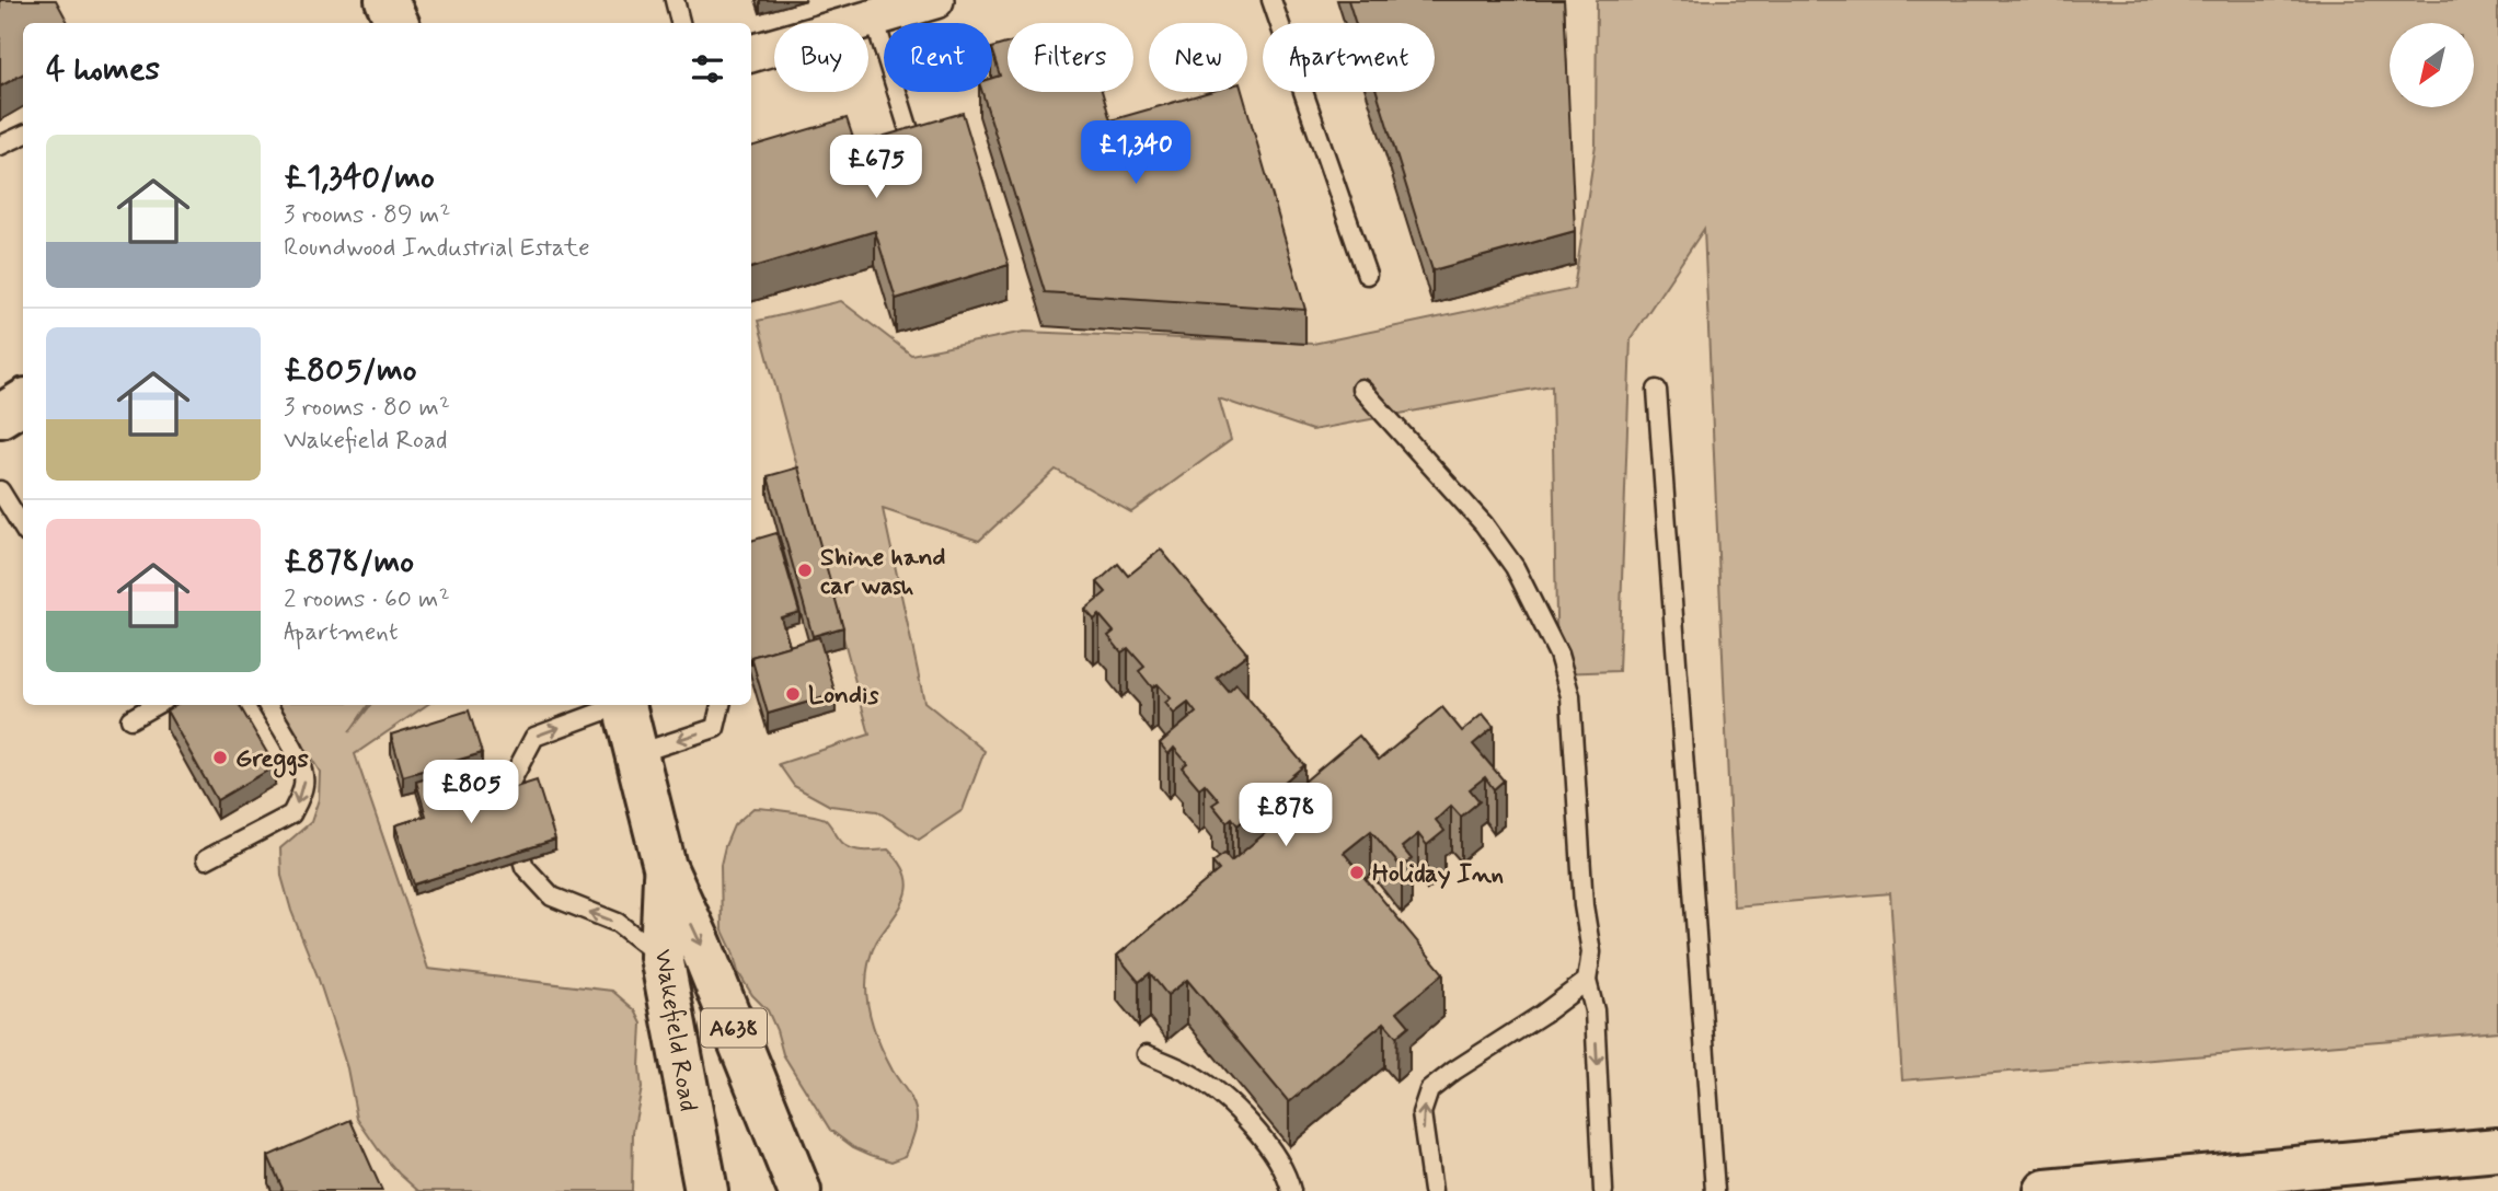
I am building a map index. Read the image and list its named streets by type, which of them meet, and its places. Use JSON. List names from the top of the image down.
{
  "streets": {
    "main road": ["A638", "Wakefield Road"]
  },
  "places": [
    "Shine hand car wash",
    "Londis",
    "Greggs",
    "Holiday Inn"
  ],
  "north": "bottom left",
  "page": {
    "chip": [
      "Buy",
      "Rent",
      "Filters",
      "New",
      "Apartment"
    ],
    "heading": "4 homes",
    "list": [
      {
        "name": "£1,340/mo",
        "note": "3 rooms · 89 m² · Roundwood Industrial Estate"
      },
      {
        "name": "£805/mo",
        "note": "3 rooms · 80 m² · Wakefield Road"
      },
      {
        "name": "£878/mo",
        "note": "2 rooms · 60 m² · Apartment"
      }
    ],
    "price": [
      "£1,340",
      "£675",
      "£805",
      "£878"
    ]
  }
}
